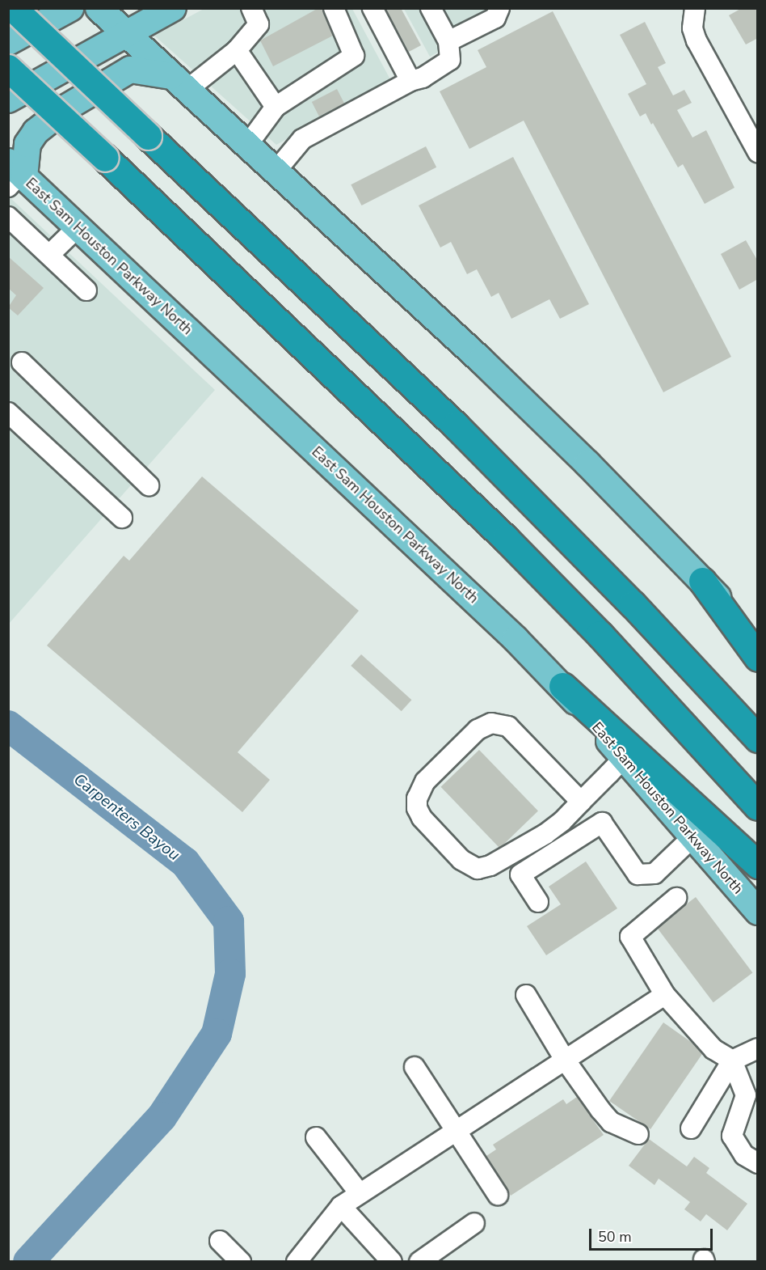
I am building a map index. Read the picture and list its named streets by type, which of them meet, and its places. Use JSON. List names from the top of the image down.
{
  "streets": {
    "main road": ["East Sam Houston Parkway North"]
  },
  "water": ["Carpenters Bayou"],
  "scale_bar": "50 m"
}
